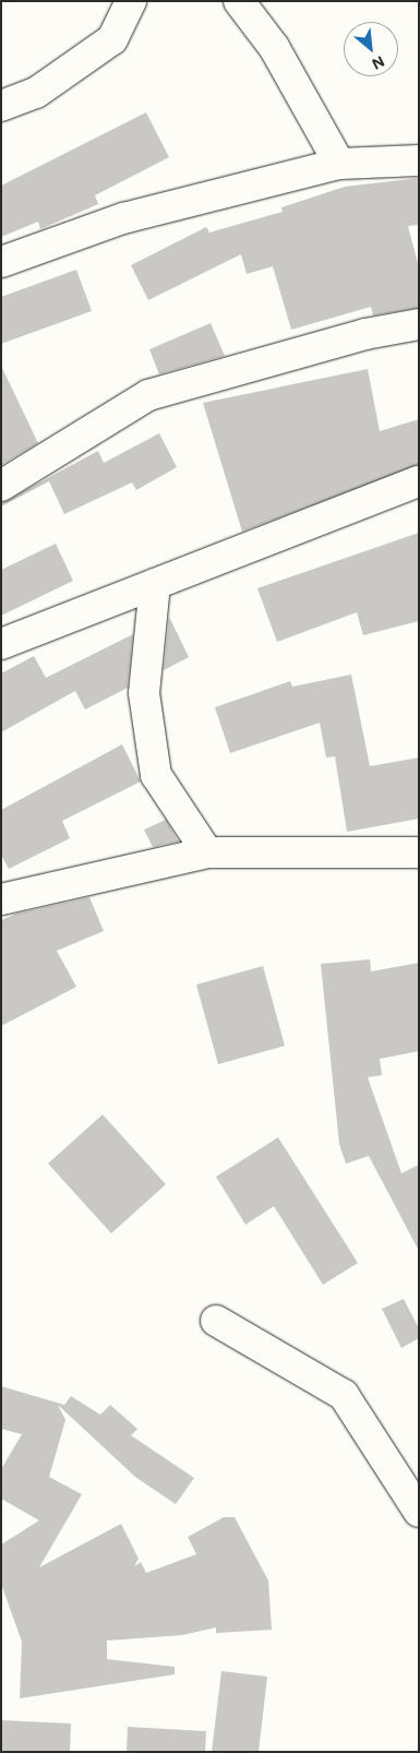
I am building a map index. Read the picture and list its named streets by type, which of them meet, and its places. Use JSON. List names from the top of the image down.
{
  "north": "bottom right"
}
